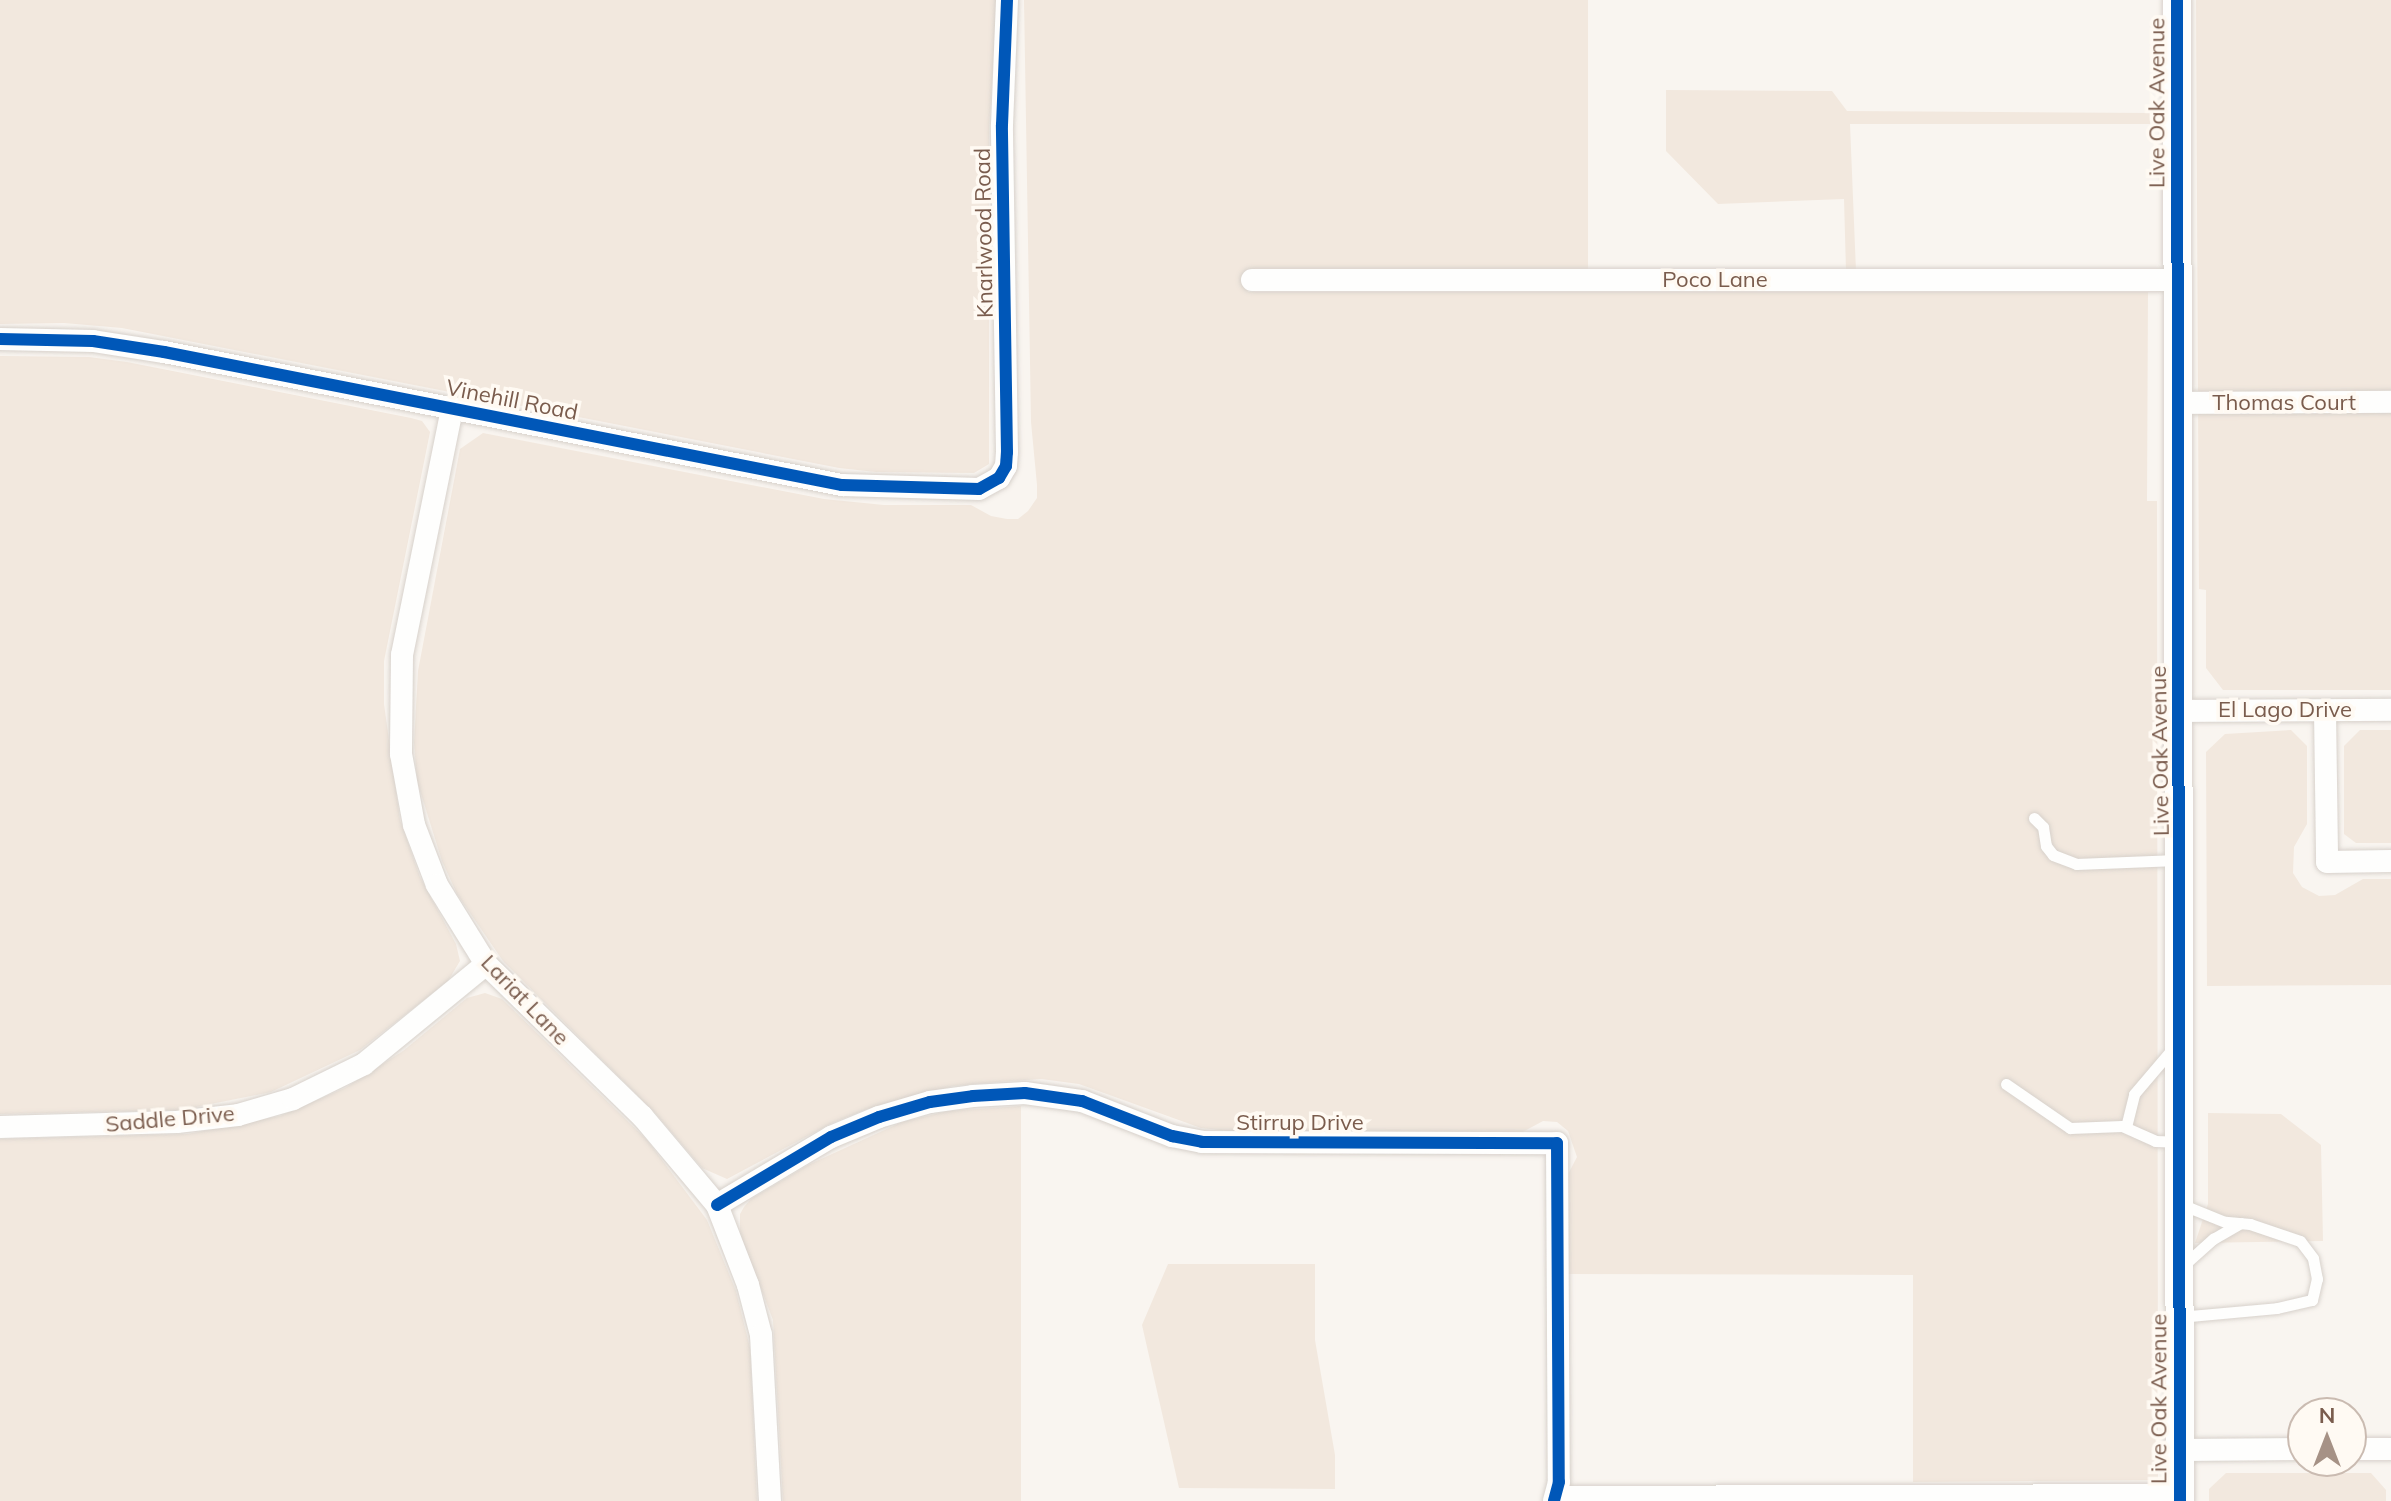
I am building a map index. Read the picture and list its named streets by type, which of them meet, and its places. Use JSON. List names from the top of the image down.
{
  "streets": {
    "street": [
      "Live Oak Avenue",
      "Knarlwood Road",
      "Poco Lane",
      "Vinehill Road",
      "Thomas Court",
      "El Lago Drive",
      "Lariat Lane",
      "Saddle Drive",
      "Stirrup Drive"
    ]
  },
  "crossings": [
    ["Live Oak Avenue", "Poco Lane"],
    ["Live Oak Avenue", "Thomas Court"],
    ["Live Oak Avenue", "El Lago Drive"],
    ["Knarlwood Road", "Vinehill Road"],
    ["Vinehill Road", "Lariat Lane"],
    ["Lariat Lane", "Saddle Drive"],
    ["Lariat Lane", "Stirrup Drive"]
  ],
  "north": "top"
}
